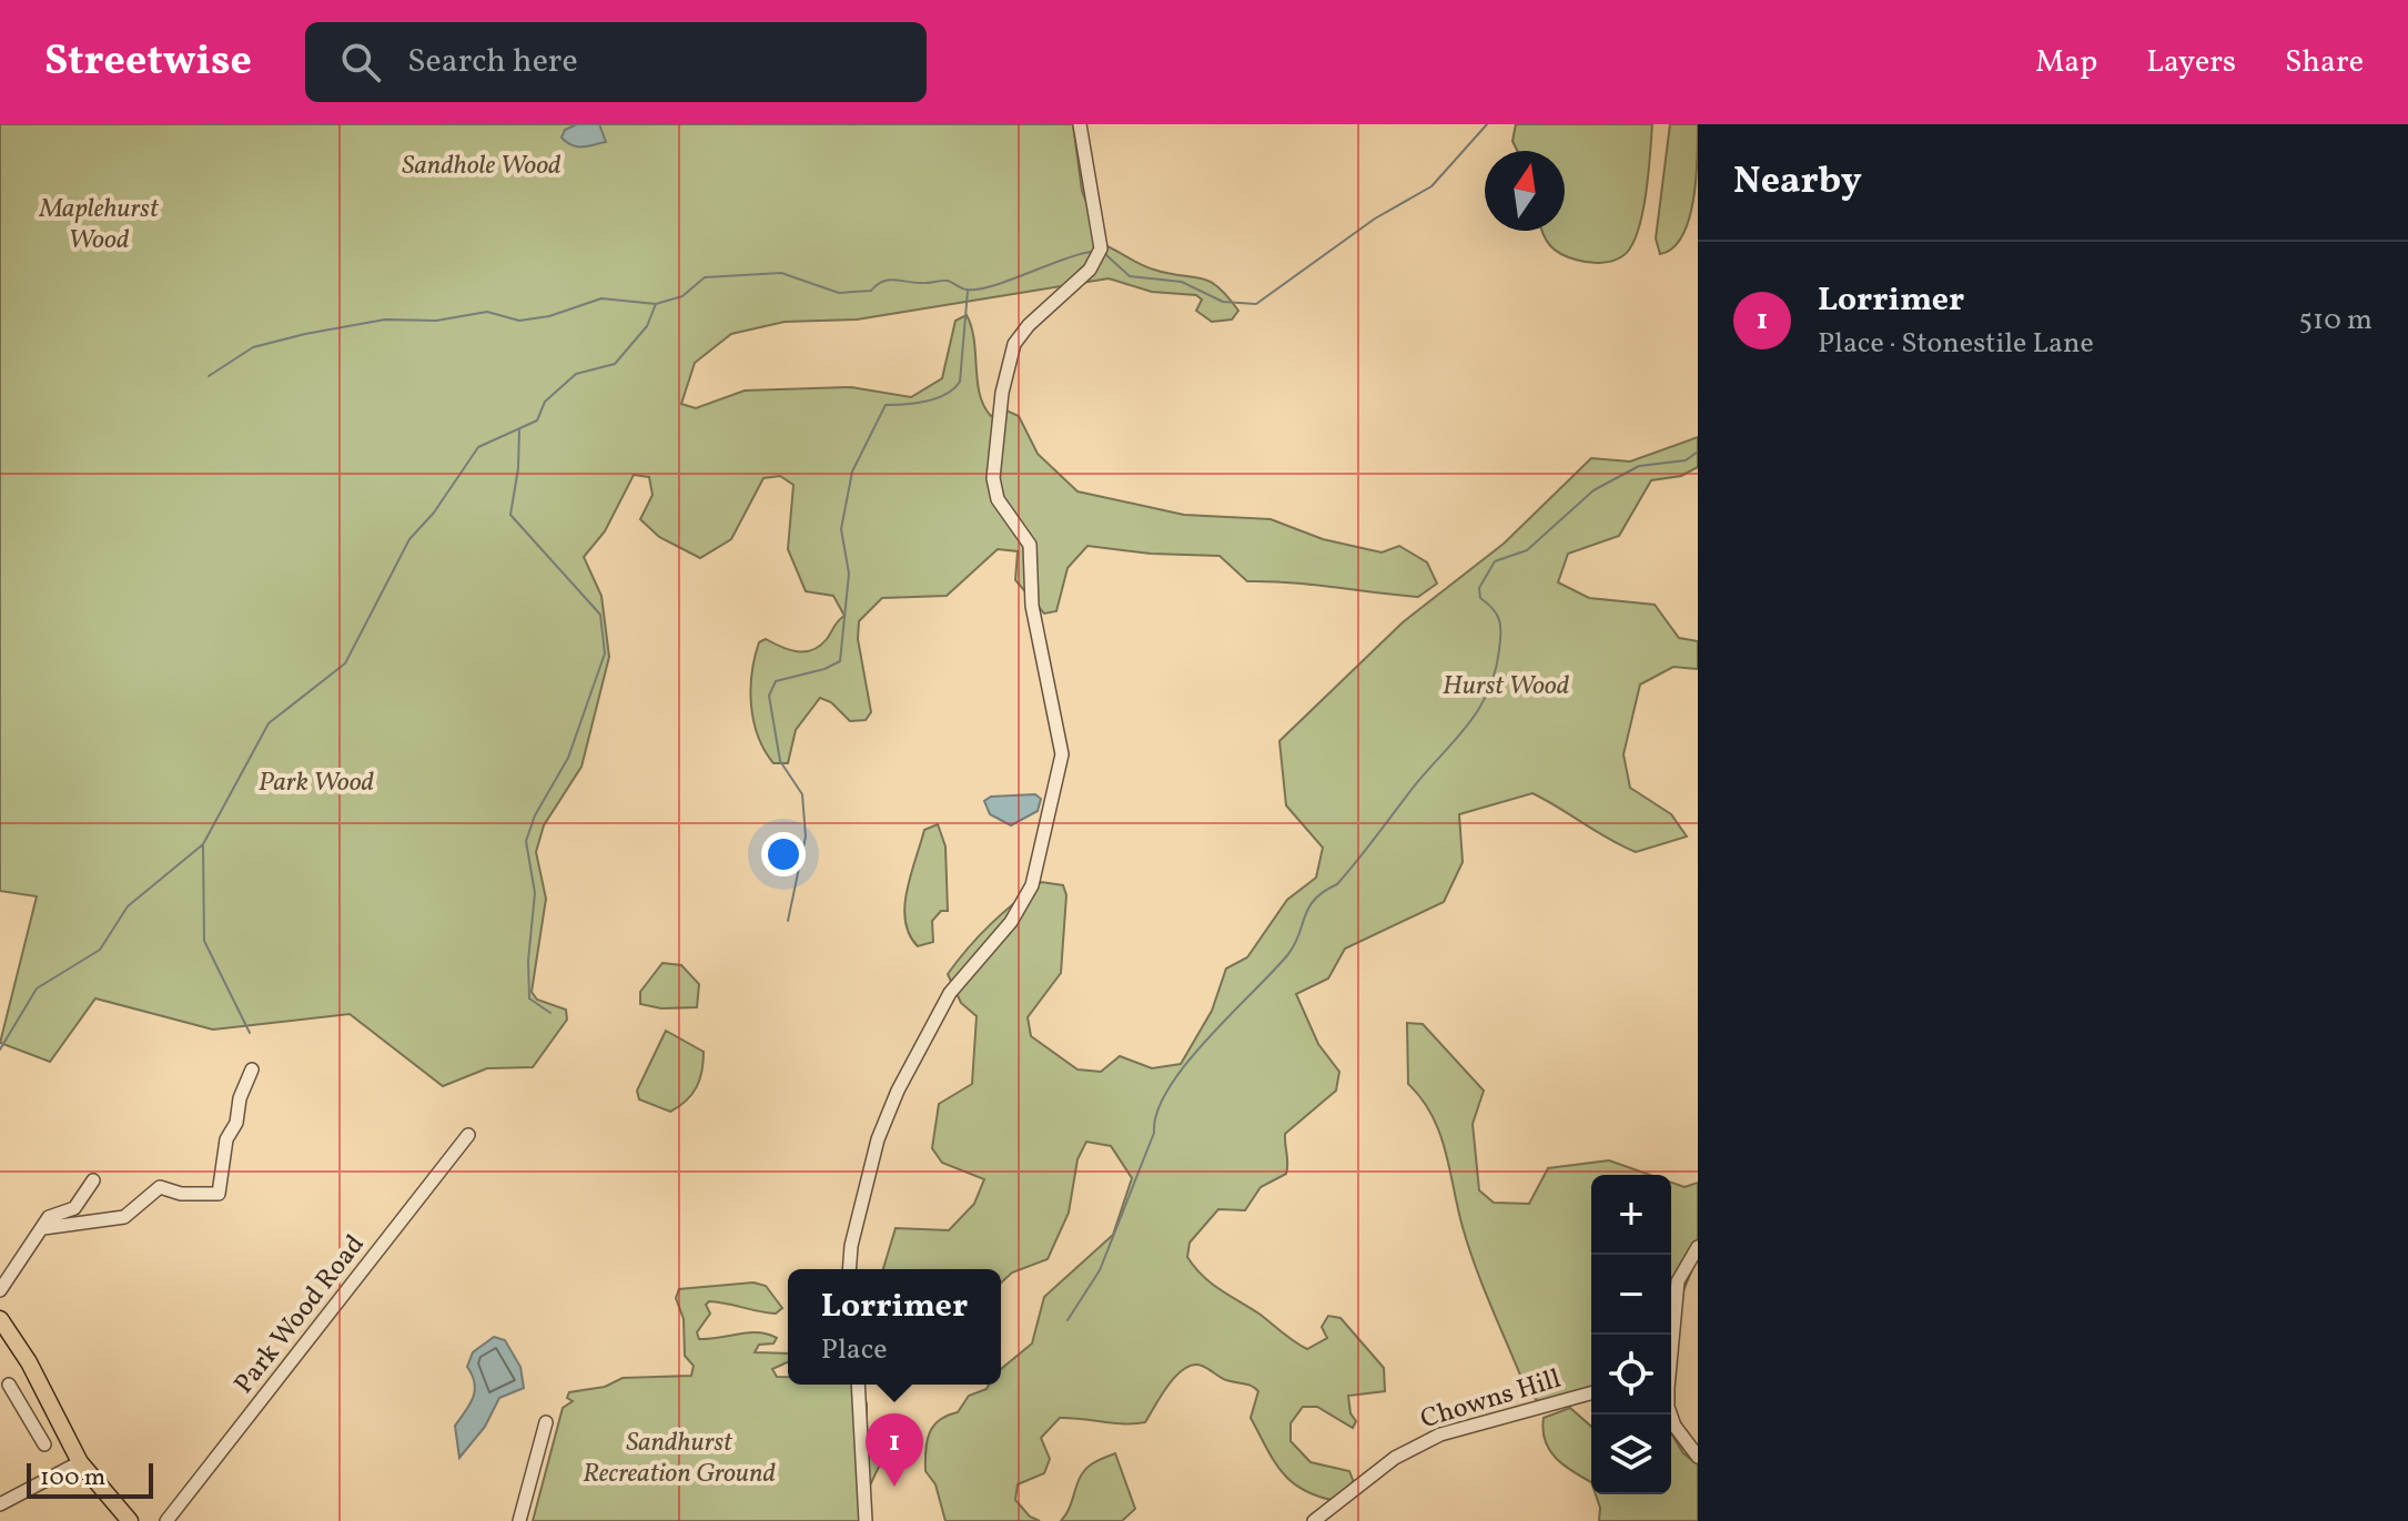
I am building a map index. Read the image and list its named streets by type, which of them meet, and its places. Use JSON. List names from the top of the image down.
{
  "streets": {
    "street": ["Park Wood Road", "Chowns Hill"]
  },
  "parks": [
    "Sandhole Wood",
    "Maplehurst Wood",
    "Hurst Wood",
    "Park Wood",
    "Sandhurst Recreation Ground"
  ],
  "scale_bar": "100 m",
  "north": "top",
  "page": {
    "header": "Streetwise",
    "search": "Search here",
    "nav": ["Map", "Layers", "Share"],
    "heading": "Nearby",
    "list": [
      {
        "mark": "1",
        "name": "Lorrimer",
        "note": "Place · Stonestile Lane",
        "value": "510 m"
      }
    ],
    "map_buttons": ["+", "−"],
    "popup": ["Lorrimer", "Place"],
    "pins": "1",
    "scale": "100 m"
  }
}
